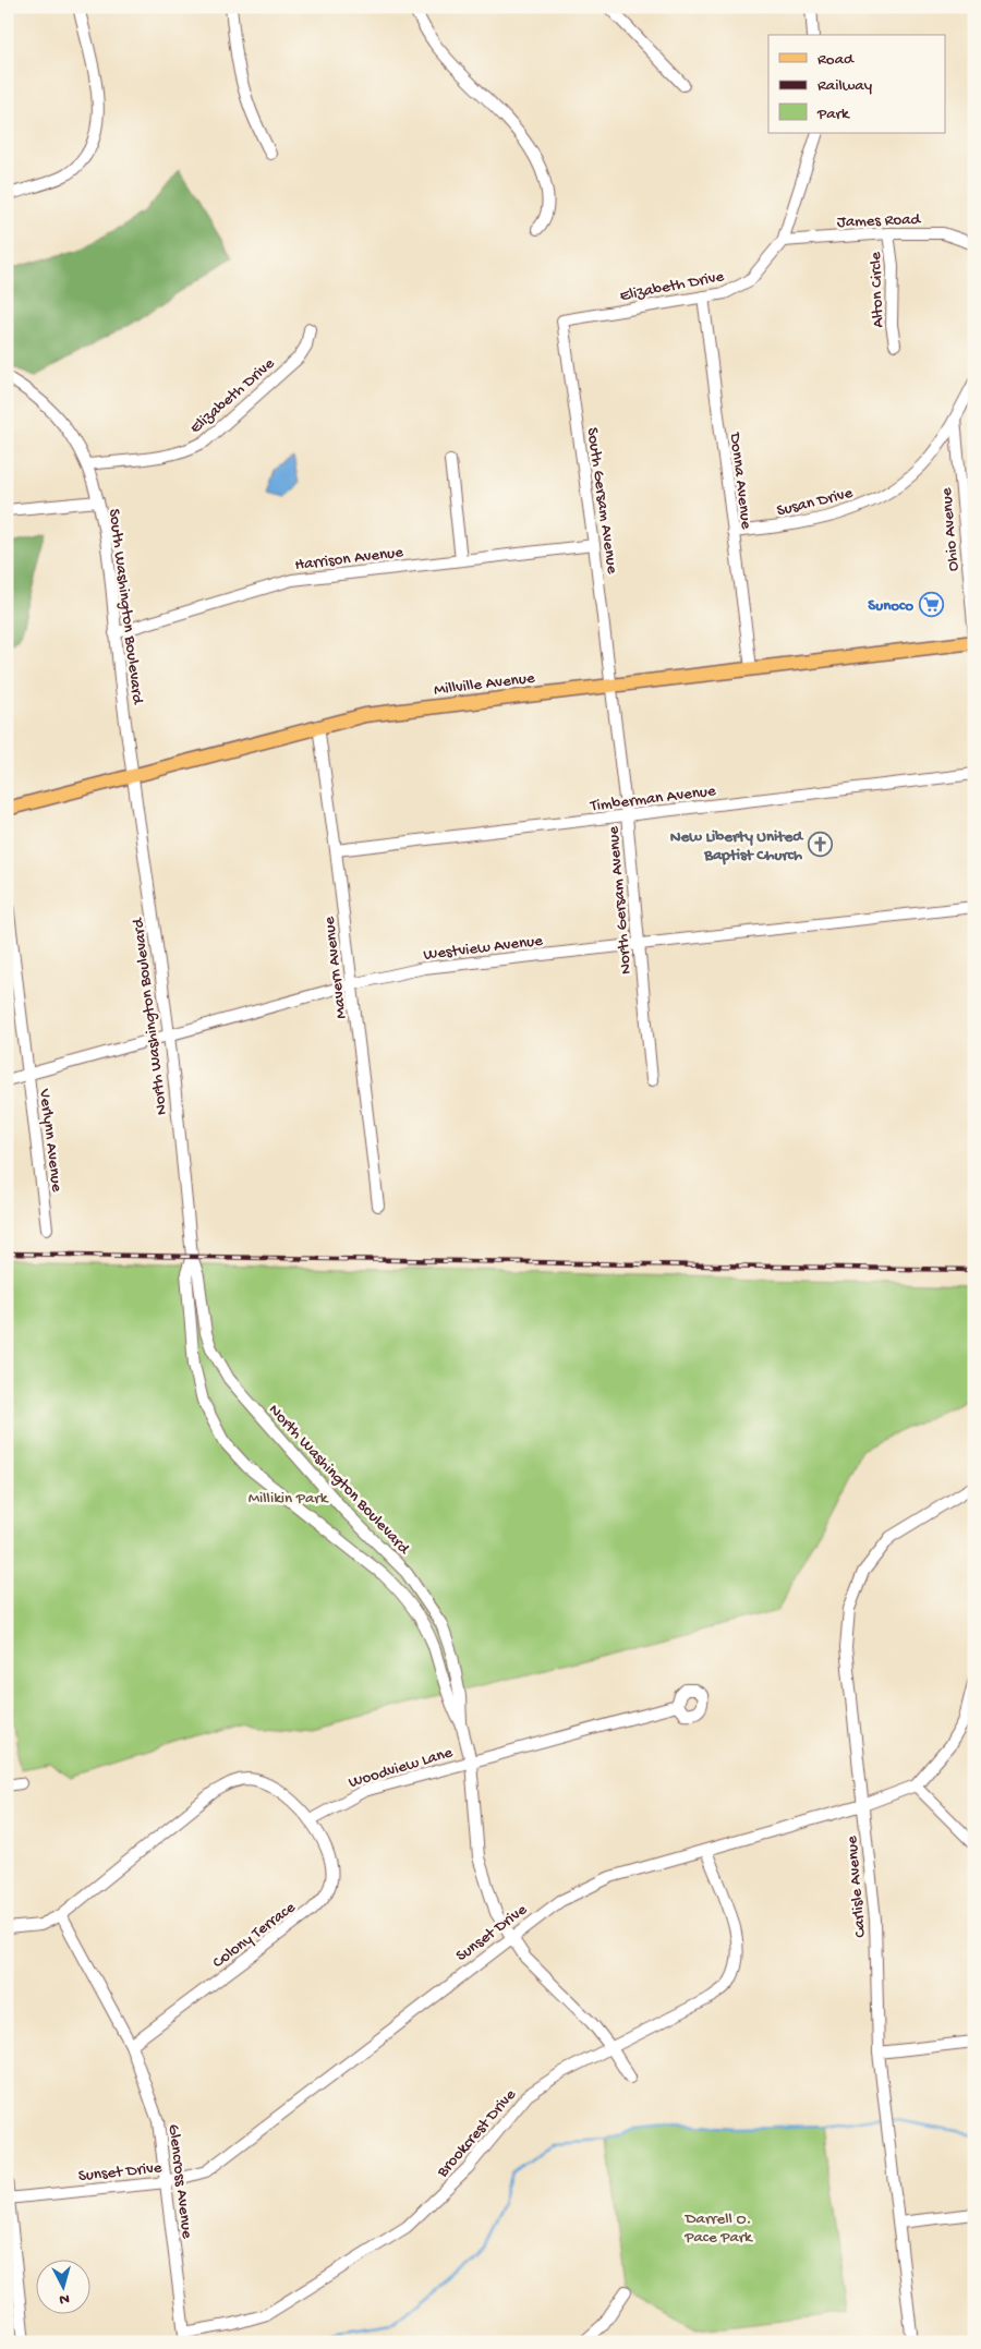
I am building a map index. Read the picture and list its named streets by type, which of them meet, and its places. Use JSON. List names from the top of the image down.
{
  "streets": {
    "main road": ["Millville Avenue"],
    "street": [
      "James Road",
      "Elizabeth Drive",
      "Alton Circle",
      "Donna Avenue",
      "South Gersam Avenue",
      "Susan Drive",
      "Ohio Avenue",
      "Harrison Avenue",
      "South Washington Boulevard",
      "Timberman Avenue",
      "North Gersam Avenue",
      "Westview Avenue",
      "Mavern Avenue",
      "North Washington Boulevard",
      "Verlynn Avenue",
      "Woodview Lane",
      "Carlisle Avenue",
      "Sunset Drive",
      "Colony Terrace",
      "Brookcrest Drive",
      "Glencross Avenue"
    ]
  },
  "crossings": [
    ["James Road", "Elizabeth Drive"],
    ["James Road", "Alton Circle"],
    ["Elizabeth Drive", "Donna Avenue"],
    ["Elizabeth Drive", "South Gersam Avenue"],
    ["Elizabeth Drive", "South Washington Boulevard"],
    ["Donna Avenue", "Susan Drive"],
    ["Donna Avenue", "Millville Avenue"],
    ["South Gersam Avenue", "Harrison Avenue"],
    ["South Gersam Avenue", "Millville Avenue"],
    ["South Gersam Avenue", "North Gersam Avenue"],
    ["Susan Drive", "Ohio Avenue"],
    ["Harrison Avenue", "South Washington Boulevard"],
    ["South Washington Boulevard", "Millville Avenue"],
    ["South Washington Boulevard", "North Washington Boulevard"],
    ["Millville Avenue", "North Gersam Avenue"],
    ["Millville Avenue", "Mavern Avenue"],
    ["Millville Avenue", "North Washington Boulevard"],
    ["Timberman Avenue", "North Gersam Avenue"],
    ["Timberman Avenue", "Mavern Avenue"],
    ["North Gersam Avenue", "Westview Avenue"],
    ["Westview Avenue", "Mavern Avenue"],
    ["Westview Avenue", "North Washington Boulevard"],
    ["Westview Avenue", "Verlynn Avenue"],
    ["North Washington Boulevard", "Woodview Lane"],
    ["North Washington Boulevard", "Sunset Drive"],
    ["North Washington Boulevard", "Brookcrest Drive"],
    ["Woodview Lane", "Colony Terrace"],
    ["Carlisle Avenue", "Sunset Drive"],
    ["Sunset Drive", "Brookcrest Drive"],
    ["Sunset Drive", "Glencross Avenue"],
    ["Colony Terrace", "Glencross Avenue"],
    ["Brookcrest Drive", "Glencross Avenue"]
  ],
  "parks": ["Millikin Park", "Darrell O. Pace Park"],
  "places": {
    "supermarket": ["Sunoco"],
    "church": ["New Liberty United Baptist Church"]
  },
  "legend": ["Road", "Railway", "Park"],
  "north": "bottom"
}
